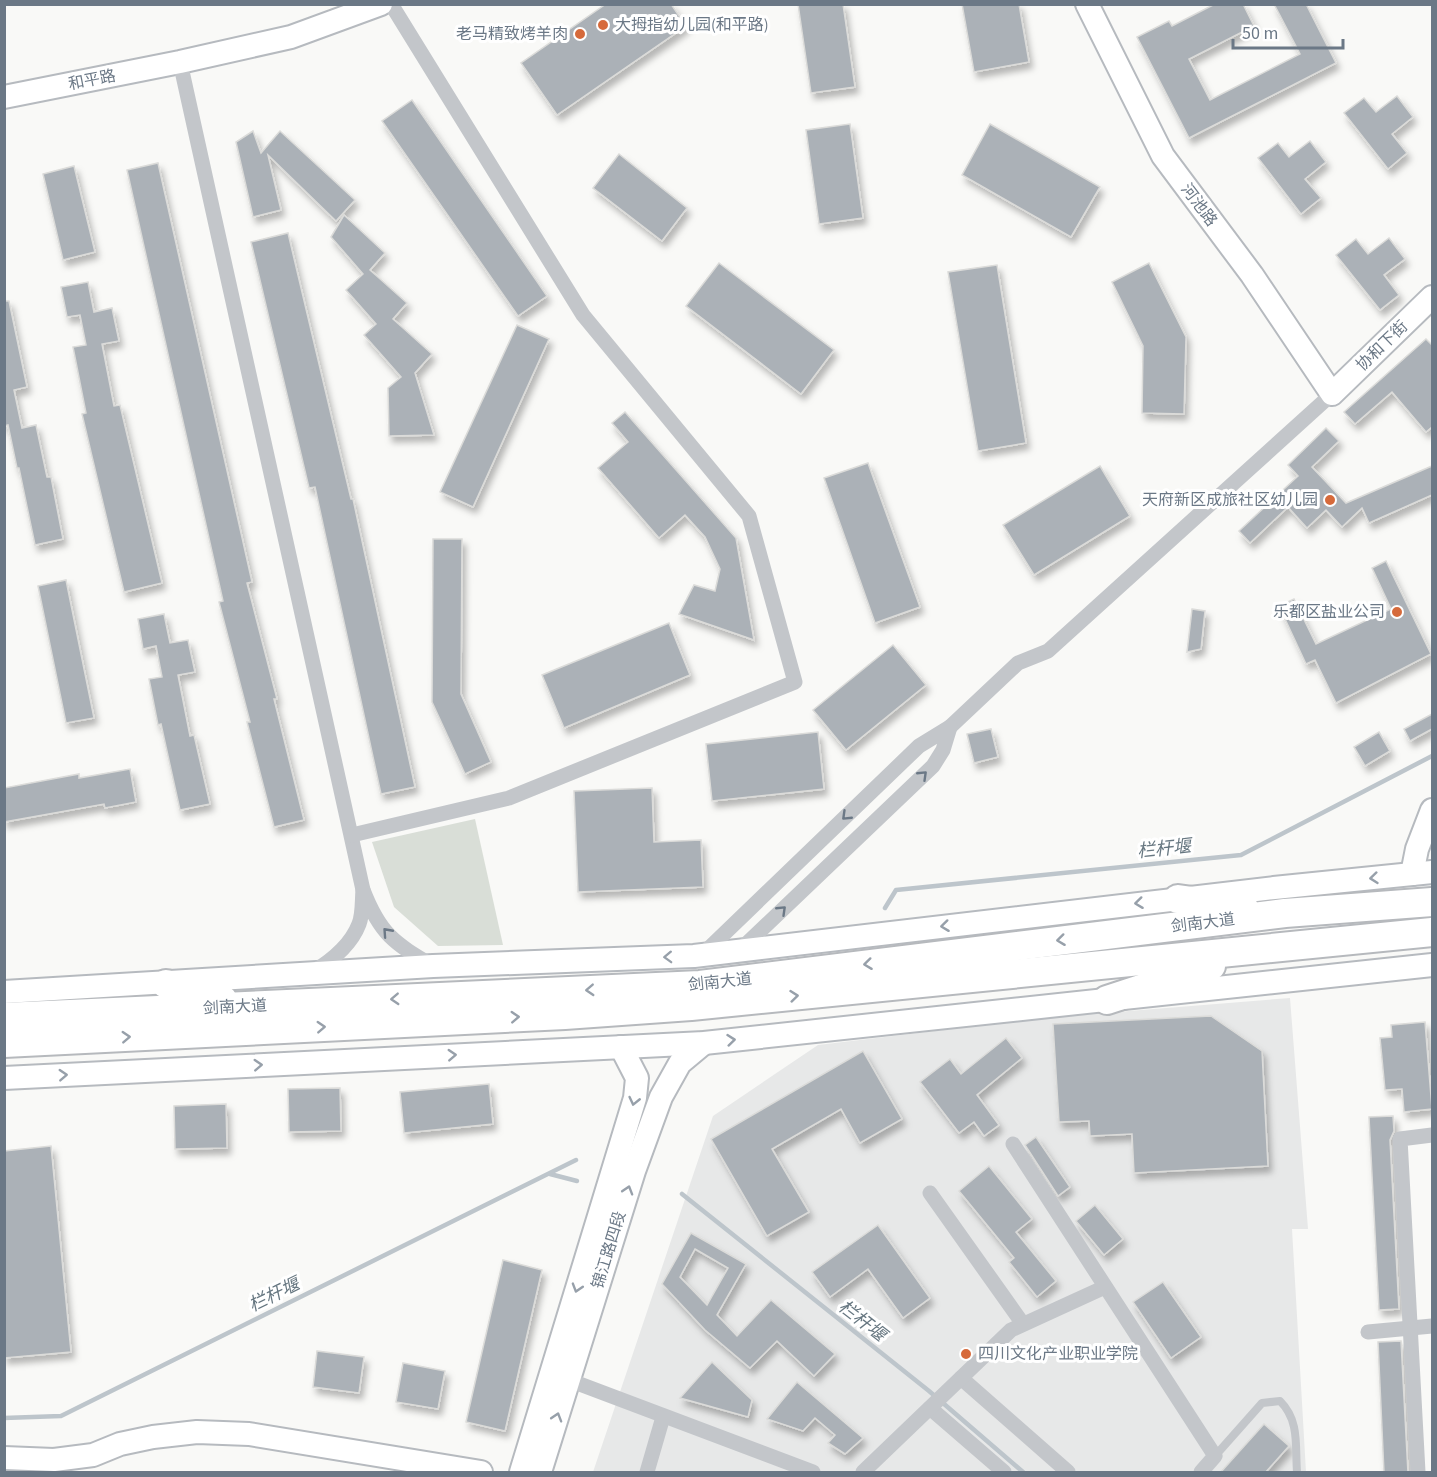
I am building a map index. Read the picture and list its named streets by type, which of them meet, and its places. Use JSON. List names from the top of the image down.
{
  "streets": {
    "highway": ["剑南大道"],
    "main road": [
      "和平路",
      "河池路",
      "协和下街",
      "锦江路四段"
    ]
  },
  "crossings": [
    ["河池路", "协和下街"]
  ],
  "water": ["栏杆堰"],
  "places": [
    "大拇指幼儿园(和平路)",
    "老马精致烤羊肉",
    "天府新区成旅社区幼儿园",
    "乐都区盐业公司",
    "四川文化产业职业学院"
  ],
  "scale_bar": "50 m"
}
